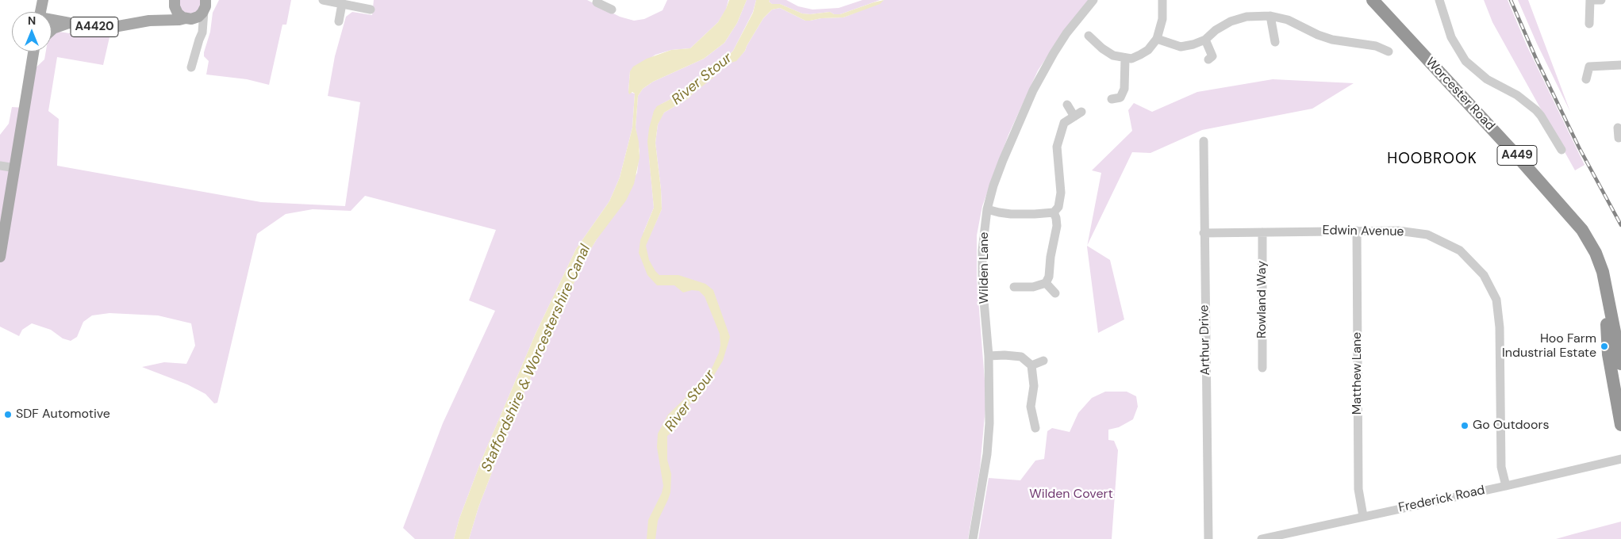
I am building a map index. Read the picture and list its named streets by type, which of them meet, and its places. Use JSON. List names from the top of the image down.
{
  "streets": {
    "highway": ["Worcester Road", "A449"],
    "main road": ["A4420"],
    "street": [
      "Edwin Avenue",
      "Wilden Lane",
      "Rowland Way",
      "Arthur Drive",
      "Matthew Lane",
      "Frederick Road"
    ]
  },
  "crossings": [
    ["Edwin Avenue", "Rowland Way"],
    ["Edwin Avenue", "Arthur Drive"],
    ["Edwin Avenue", "Matthew Lane"],
    ["Edwin Avenue", "Frederick Road"],
    ["Matthew Lane", "Frederick Road"]
  ],
  "districts": ["HOOBROOK"],
  "water": ["River Stour", "Staffordshire & Worcestershire Canal"],
  "parks": ["Wilden Covert"],
  "places": ["Hoo Farm Industrial Estate", "SDF Automotive", "Go Outdoors"],
  "north": "top"
}
